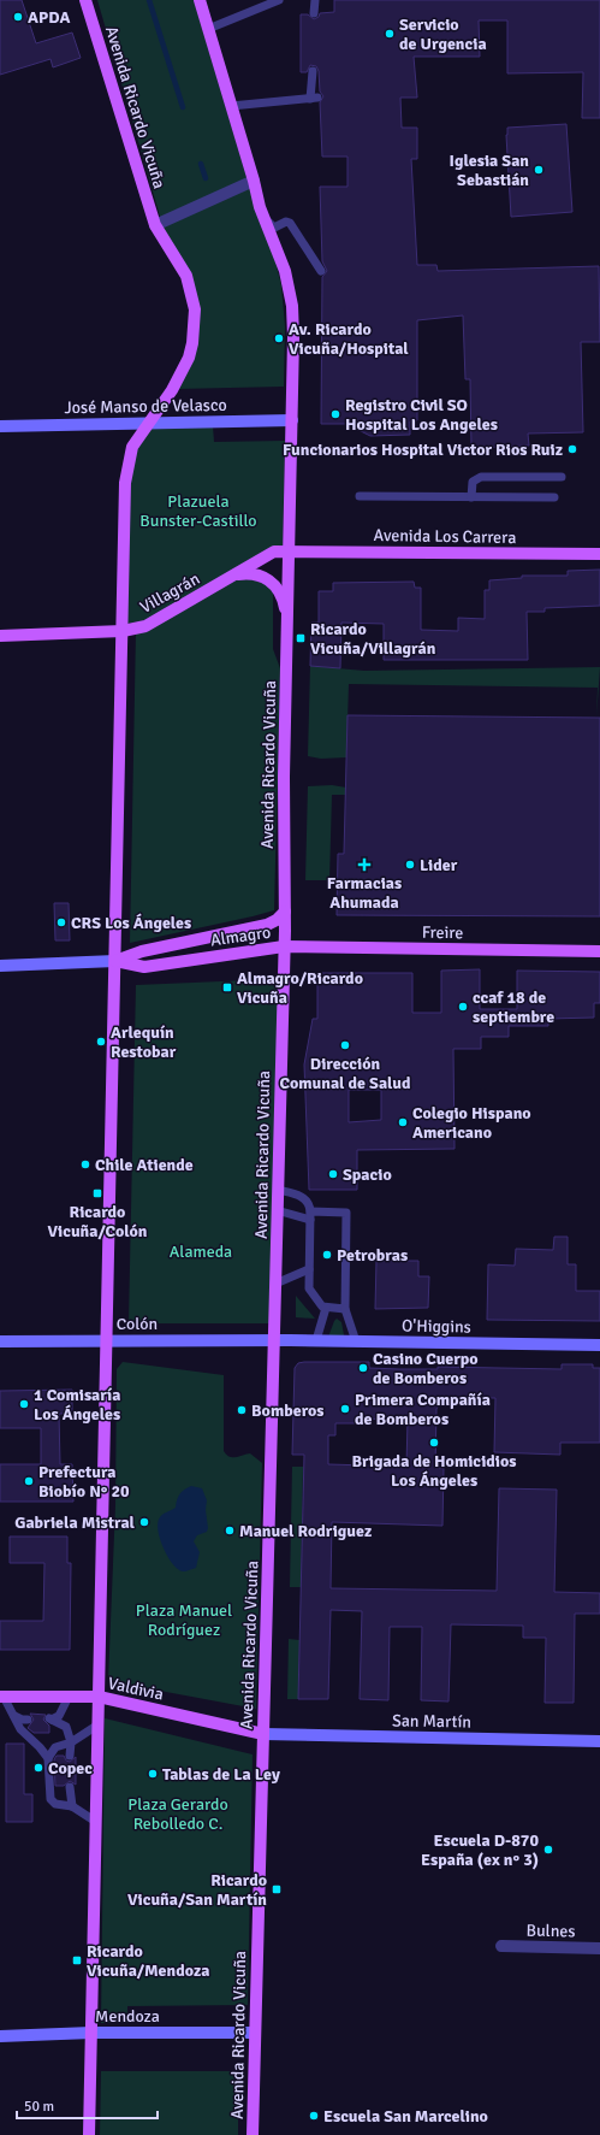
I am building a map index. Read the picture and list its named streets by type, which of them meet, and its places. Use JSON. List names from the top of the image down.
{
  "streets": {
    "main road": [
      "Avenida Ricardo Vicuña",
      "José Manso de Velasco",
      "Avenida Los Carrera",
      "Villagrán",
      "Freire",
      "Almagro",
      "Colón",
      "O'Higgins",
      "Valdivia",
      "San Martín",
      "Mendoza"
    ],
    "street": ["Bulnes"]
  },
  "crossings": [
    ["Avenida Ricardo Vicuña", "José Manso de Velasco"],
    ["Avenida Ricardo Vicuña", "Avenida Los Carrera"],
    ["Avenida Ricardo Vicuña", "Villagrán"],
    ["Avenida Ricardo Vicuña", "Freire"],
    ["Avenida Ricardo Vicuña", "Almagro"],
    ["Avenida Ricardo Vicuña", "Colón"],
    ["Avenida Ricardo Vicuña", "O'Higgins"],
    ["Avenida Ricardo Vicuña", "Valdivia"],
    ["Avenida Ricardo Vicuña", "San Martín"],
    ["Avenida Ricardo Vicuña", "Mendoza"],
    ["Avenida Los Carrera", "Villagrán"],
    ["Freire", "Almagro"],
    ["Colón", "O'Higgins"],
    ["Valdivia", "San Martín"]
  ],
  "parks": [
    "Plazuela Bunster-Castillo",
    "Alameda",
    "Plaza Manuel Rodríguez",
    "Plaza Gerardo Rebolledo C."
  ],
  "places": {
    "other": [
      "APDA",
      "Servicio de Urgencia",
      "Iglesia San Sebastián",
      "Av. Ricardo Vicuña/Hospital",
      "Registro Civil SO Hospital Los Angeles",
      "Funcionarios Hospital Victor Rios Ruiz",
      "Lider",
      "CRS Los Ángeles",
      "ccaf 18 de septiembre",
      "Arlequín Restobar",
      "Dirección Comunal de Salud",
      "Colegio Hispano Americano",
      "Chile Atiende",
      "Spacio",
      "Petrobras",
      "Casino Cuerpo de Bomberos",
      "1 Comisaría Los Ángeles",
      "Primera Compañía de Bomberos",
      "Bomberos",
      "Brigada de Homicidios Los Ángeles",
      "Prefectura Biobío N° 20",
      "Gabriela Mistral",
      "Manuel Rodriguez",
      "Copec",
      "Tablas de La Ley",
      "Escuela D-870 España (ex n° 3)",
      "Escuela San Marcelino"
    ],
    "transit": [
      "Ricardo Vicuña/Villagrán",
      "Almagro/Ricardo Vicuña",
      "Ricardo Vicuña/Colón",
      "Ricardo Vicuña/San Martín",
      "Ricardo Vicuña/Mendoza"
    ],
    "health": ["Farmacias Ahumada"]
  },
  "scale_bar": "50 m"
}
